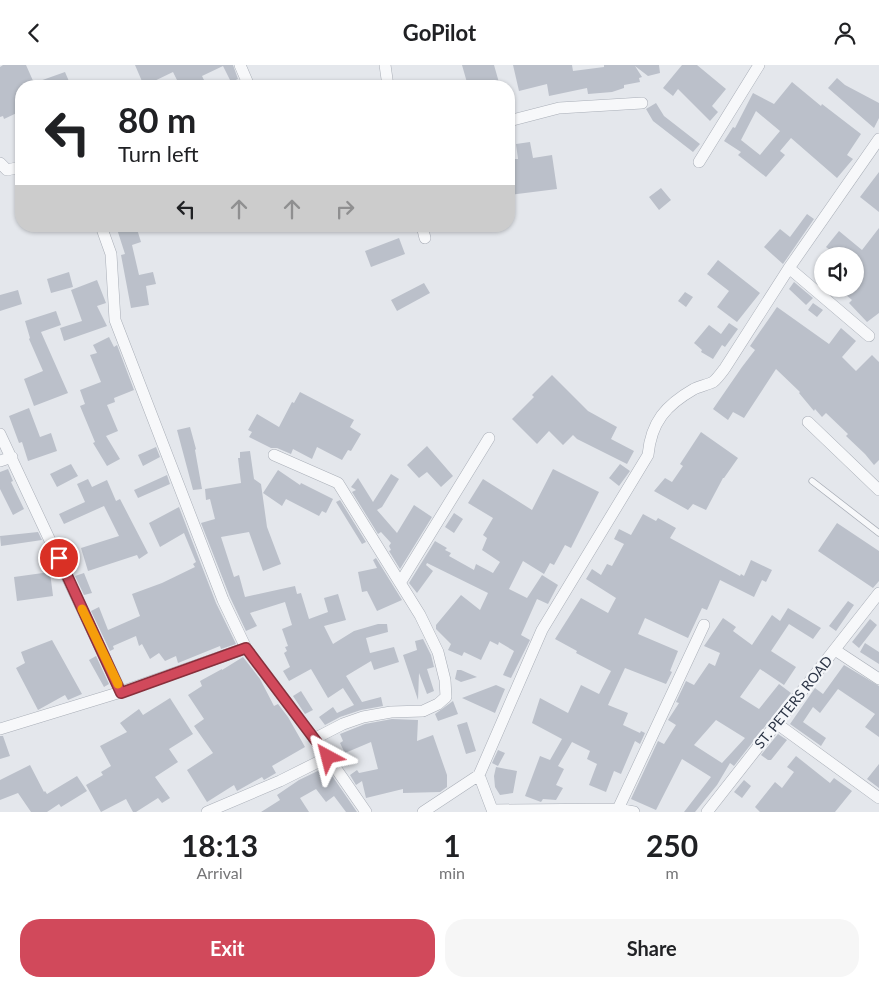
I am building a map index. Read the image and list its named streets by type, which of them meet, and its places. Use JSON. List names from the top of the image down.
{
  "streets": {
    "street": ["ST. PETERS ROAD"]
  },
  "page": {
    "header": "GoPilot",
    "turn": ["80 m", "Turn left"],
    "eta": [
      "18:13",
      "Arrival",
      "1",
      "min",
      "250",
      "m"
    ],
    "buttons": ["Exit", "Share"]
  }
}
